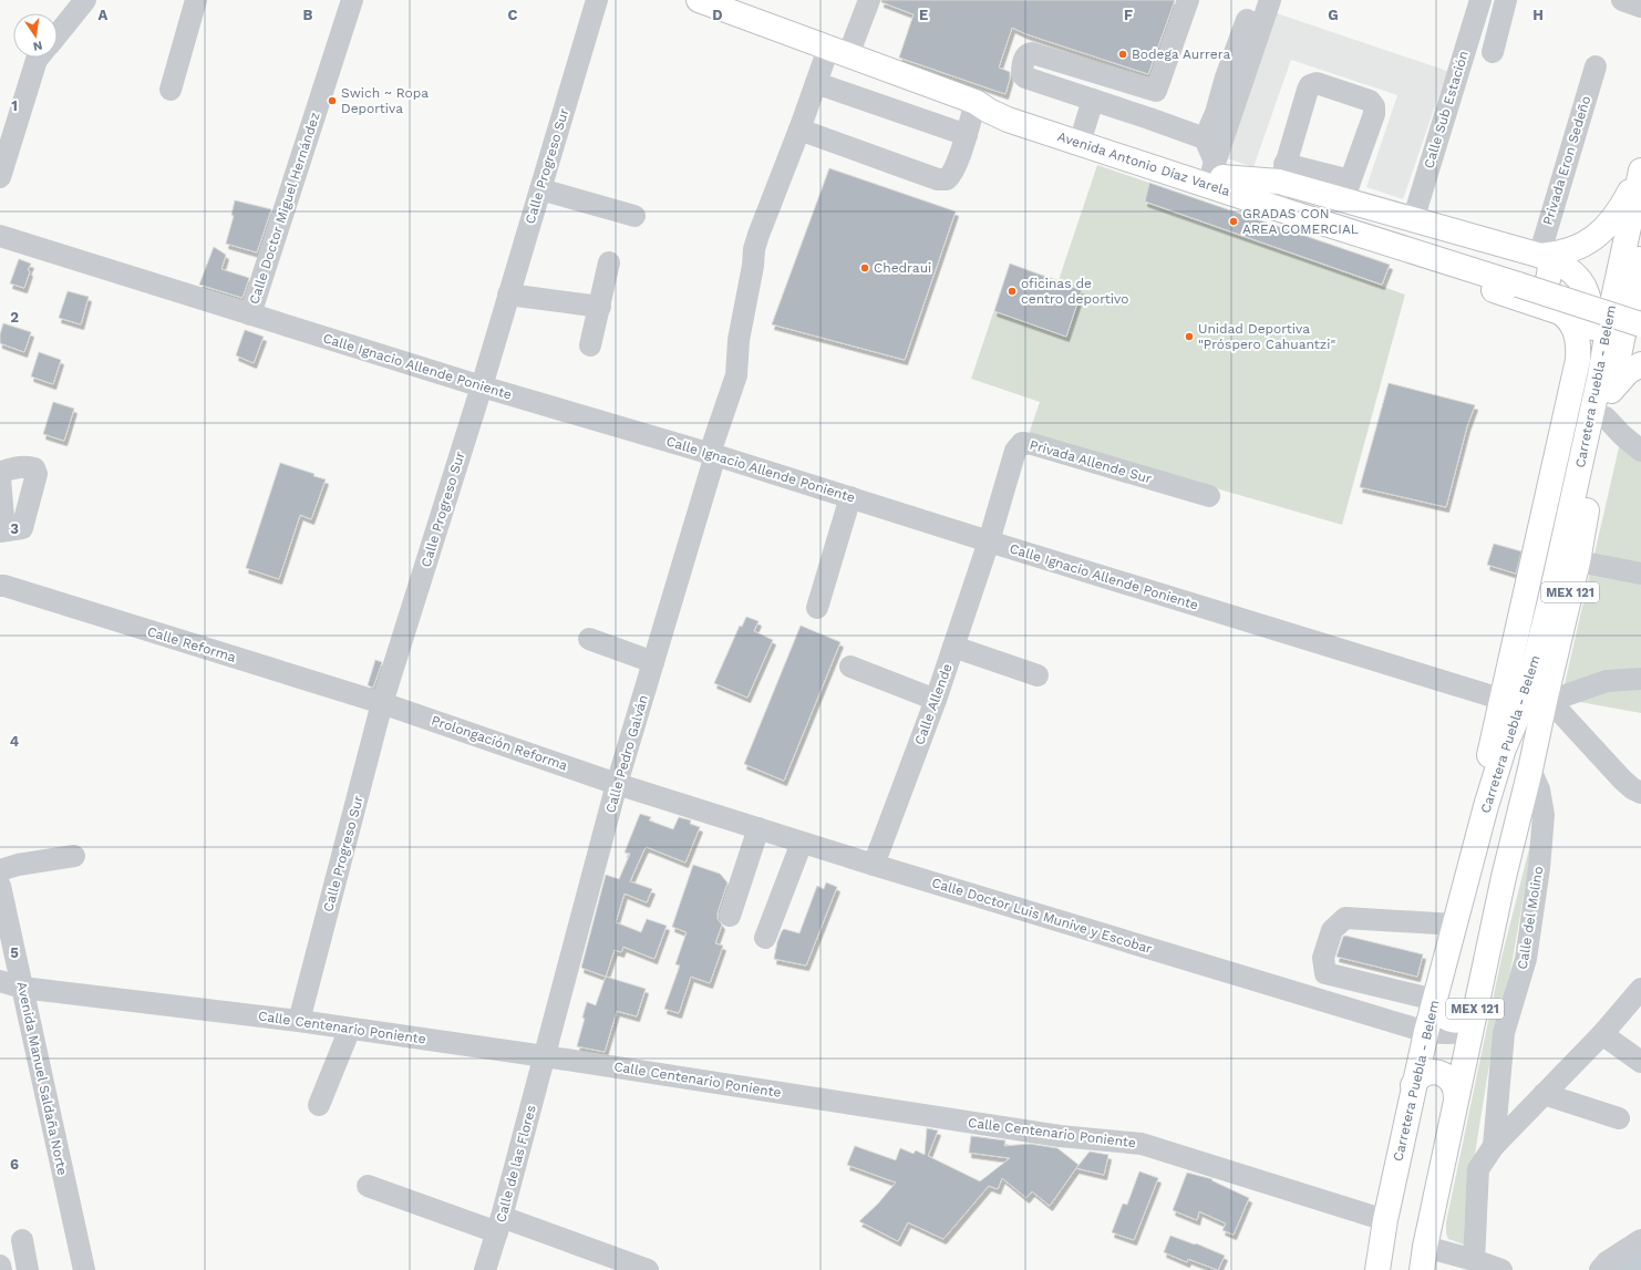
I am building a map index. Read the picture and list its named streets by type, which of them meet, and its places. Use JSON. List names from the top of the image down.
{
  "streets": {
    "main road": ["Avenida Antonio Díaz Varela", "Carretera Puebla - Belem", "MEX 121"],
    "street": [
      "Calle Sub Estación",
      "Privada Eron Sedeño",
      "Calle Progreso Sur",
      "Calle Doctor Miguel Hernández",
      "Calle Ignacio Allende Poniente",
      "Privada Allende Sur",
      "Calle Reforma",
      "Calle Allende",
      "Prolongación Reforma",
      "Calle Pedro Galván",
      "Calle Doctor Luis Munive y Escobar",
      "Calle del Molino",
      "Calle Centenario Poniente",
      "Avenida Manuel Saldaña Norte",
      "Calle de las Flores"
    ]
  },
  "crossings": [
    ["Avenida Antonio Díaz Varela", "Carretera Puebla - Belem"],
    ["Avenida Antonio Díaz Varela", "Calle Pedro Galván"],
    ["Calle Progreso Sur", "Calle Ignacio Allende Poniente"],
    ["Calle Progreso Sur", "Calle Reforma"],
    ["Calle Progreso Sur", "Prolongación Reforma"],
    ["Calle Progreso Sur", "Calle Centenario Poniente"],
    ["Calle Doctor Miguel Hernández", "Calle Ignacio Allende Poniente"],
    ["Calle Ignacio Allende Poniente", "Carretera Puebla - Belem"],
    ["Calle Ignacio Allende Poniente", "Privada Allende Sur"],
    ["Calle Ignacio Allende Poniente", "Calle Allende"],
    ["Calle Ignacio Allende Poniente", "Calle Pedro Galván"],
    ["Carretera Puebla - Belem", "Calle Doctor Luis Munive y Escobar"],
    ["Carretera Puebla - Belem", "Calle del Molino"],
    ["Carretera Puebla - Belem", "Calle Centenario Poniente"],
    ["Privada Allende Sur", "Calle Allende"],
    ["Calle Reforma", "Prolongación Reforma"],
    ["Calle Allende", "Calle Doctor Luis Munive y Escobar"],
    ["Prolongación Reforma", "Calle Pedro Galván"],
    ["Prolongación Reforma", "Calle Doctor Luis Munive y Escobar"],
    ["Calle Pedro Galván", "Calle Doctor Luis Munive y Escobar"],
    ["Calle Pedro Galván", "Calle Centenario Poniente"],
    ["Calle Pedro Galván", "Calle de las Flores"],
    ["Calle Centenario Poniente", "Avenida Manuel Saldaña Norte"],
    ["Calle Centenario Poniente", "Calle de las Flores"]
  ],
  "places": [
    "Bodega Aurrera",
    "Swich ~ Ropa Deportiva",
    "GRADAS CON AREA COMERCIAL",
    "Chedraui",
    "oficinas de centro deportivo",
    "Unidad Deportiva \"Próspero Cahuantzi\""
  ],
  "north": "bottom",
  "grid": {
    "columns": [
      "A",
      "B",
      "C",
      "D",
      "E",
      "F",
      "G",
      "H"
    ],
    "rows": [
      "1",
      "2",
      "3",
      "4",
      "5",
      "6"
    ]
  }
}
